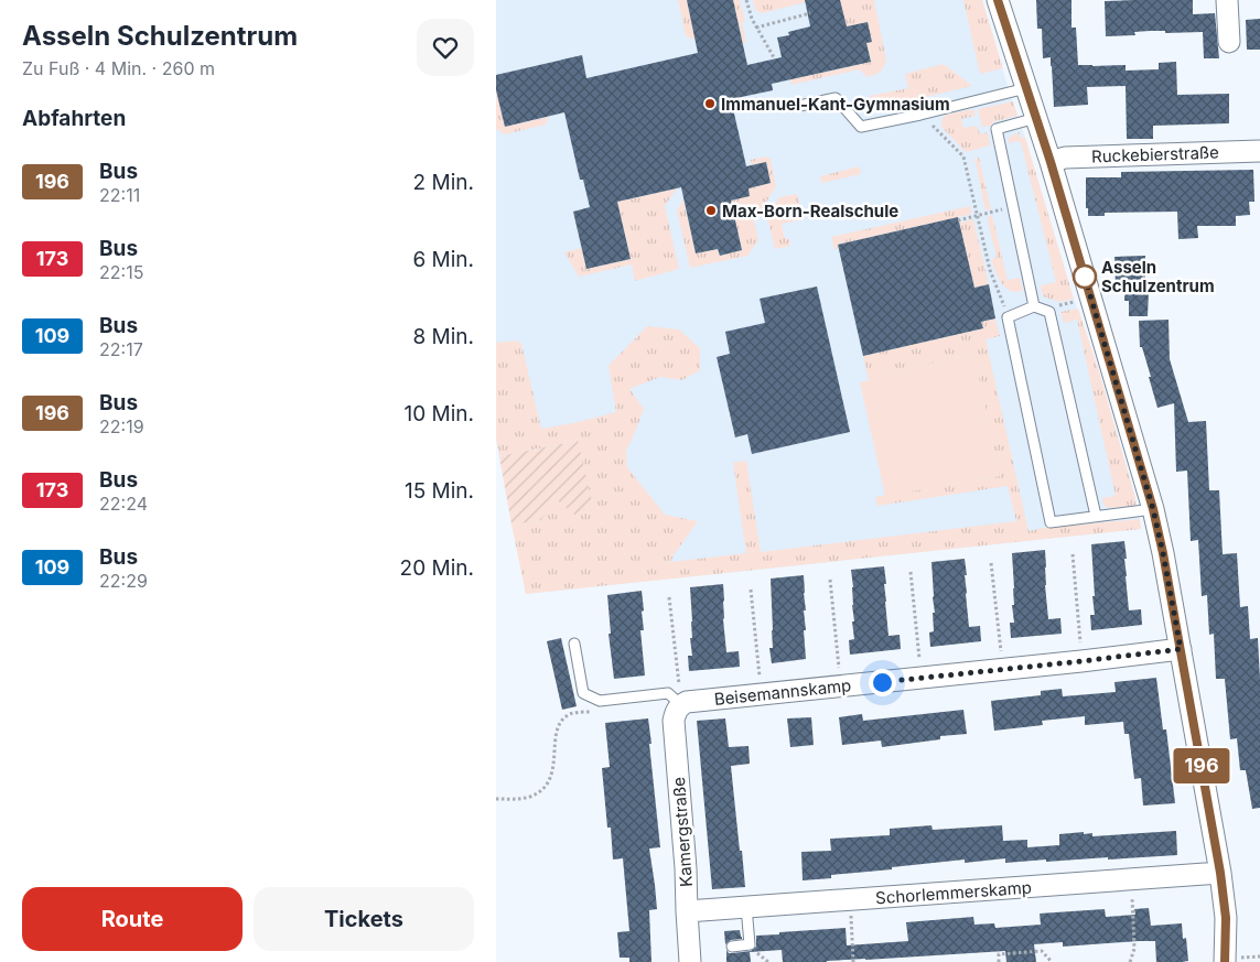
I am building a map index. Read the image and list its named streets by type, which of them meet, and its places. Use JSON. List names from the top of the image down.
{
  "streets": {
    "street": [
      "Ruckebierstraße",
      "Beisemannskamp",
      "Kamergstraße",
      "Schorlemmerskamp"
    ]
  },
  "crossings": [
    ["Beisemannskamp", "Kamergstraße"],
    ["Kamergstraße", "Schorlemmerskamp"]
  ],
  "places": ["Immanuel-Kant-Gymnasium", "Max-Born-Realschule", "Asseln Schulzentrum"],
  "lines": ["bus line 196"],
  "page": {
    "heading": [
      ["Asseln Schulzentrum", "Zu Fuß · 4 Min. · 260 m"],
      "Abfahrten"
    ],
    "on_map": "196",
    "list": [
      {
        "mark": "196",
        "name": "Bus",
        "note": "22:11",
        "value": "2 Min."
      },
      {
        "mark": "173",
        "name": "Bus",
        "note": "22:15",
        "value": "6 Min."
      },
      {
        "mark": "109",
        "name": "Bus",
        "note": "22:17",
        "value": "8 Min."
      },
      {
        "mark": "196",
        "name": "Bus",
        "note": "22:19",
        "value": "10 Min."
      },
      {
        "mark": "173",
        "name": "Bus",
        "note": "22:24",
        "value": "15 Min."
      },
      {
        "mark": "109",
        "name": "Bus",
        "note": "22:29",
        "value": "20 Min."
      }
    ],
    "buttons": ["Route", "Tickets"]
  }
}
